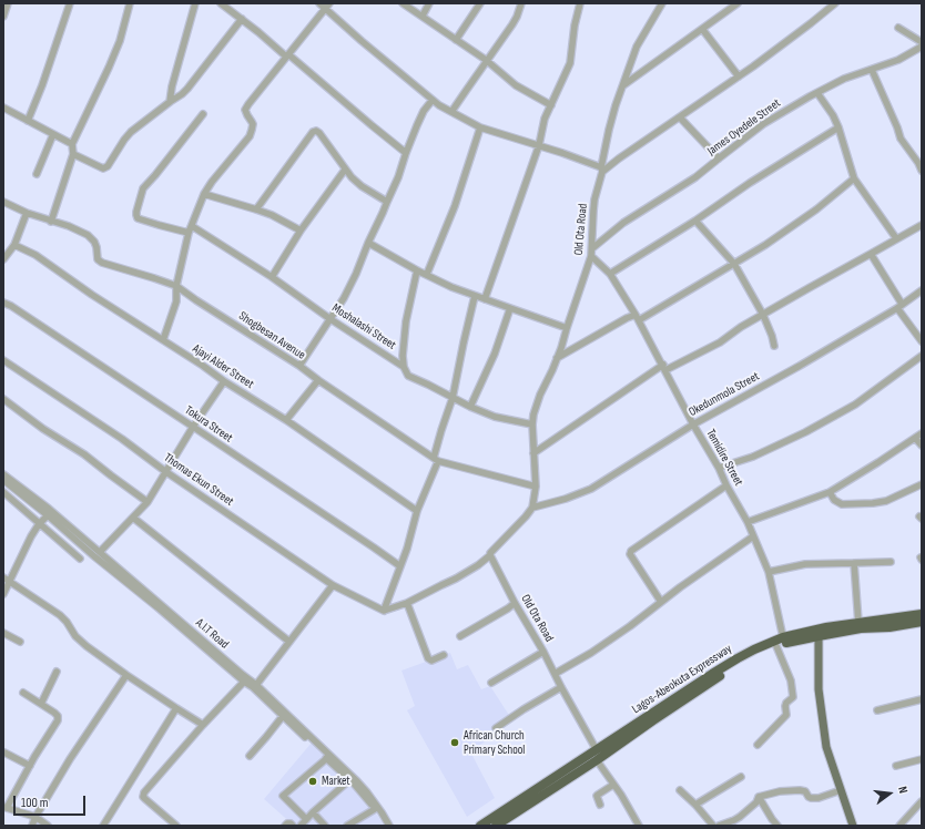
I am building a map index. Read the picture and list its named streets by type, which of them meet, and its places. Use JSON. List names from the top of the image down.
{
  "streets": {
    "highway": ["Lagos-Abeokuta Expressway"],
    "street": [
      "James Oyedele Street",
      "Old Ota Road",
      "Moshalashi Street",
      "Shogbesan Avenue",
      "Ajayi Alder Street",
      "Okedunmola Street",
      "Tokura Street",
      "Temidire Street",
      "Thomas Ekun Street",
      "A.I.T Road"
    ]
  },
  "crossings": [
    ["James Oyedele Street", "Old Ota Road"],
    ["Old Ota Road", "Moshalashi Street"],
    ["Old Ota Road", "Shogbesan Avenue"],
    ["Old Ota Road", "Okedunmola Street"],
    ["Old Ota Road", "Temidire Street"],
    ["Old Ota Road", "Lagos-Abeokuta Expressway"],
    ["Okedunmola Street", "Temidire Street"],
    ["Temidire Street", "Lagos-Abeokuta Expressway"]
  ],
  "places": ["African Church Primary School", "Market"],
  "scale_bar": "100 m",
  "north": "right"
}
